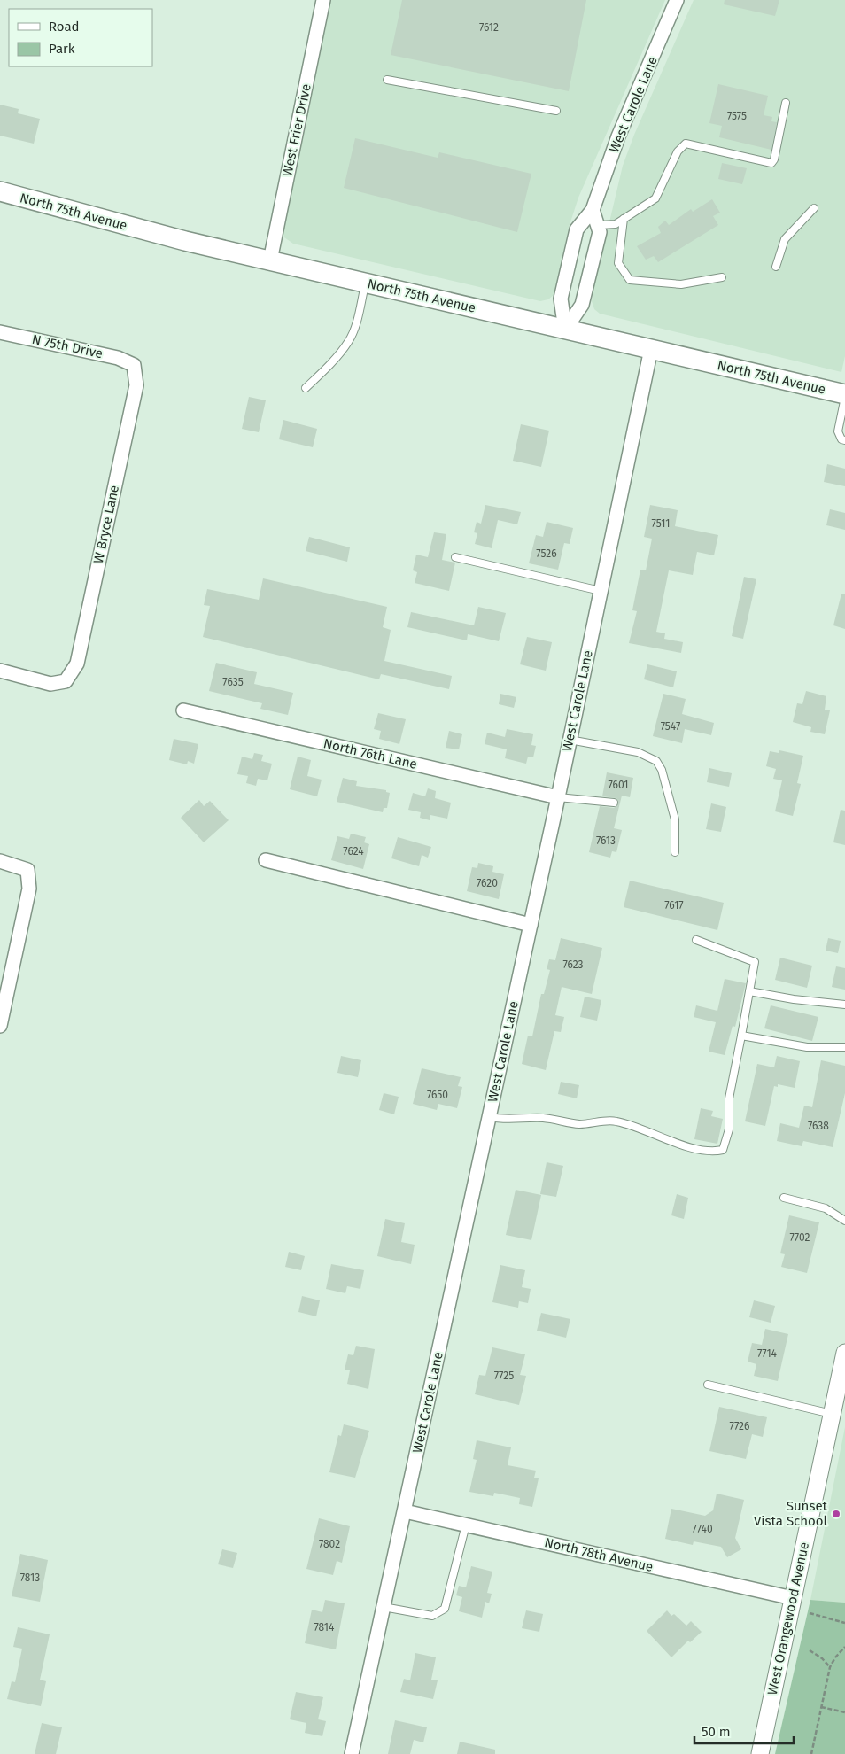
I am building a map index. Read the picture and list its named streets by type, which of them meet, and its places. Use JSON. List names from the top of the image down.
{
  "streets": {
    "main road": ["North 75th Avenue"],
    "street": [
      "West Carole Lane",
      "West Frier Drive",
      "N 75th Drive",
      "W Bryce Lane",
      "North 76th Lane",
      "North 78th Avenue",
      "West Orangewood Avenue"
    ]
  },
  "crossings": [
    ["West Carole Lane", "North 75th Avenue"],
    ["West Carole Lane", "North 76th Lane"],
    ["West Carole Lane", "North 78th Avenue"],
    ["West Frier Drive", "North 75th Avenue"],
    ["N 75th Drive", "W Bryce Lane"],
    ["North 78th Avenue", "West Orangewood Avenue"]
  ],
  "places": ["Sunset Vista School"],
  "house_numbers": [
    "7612",
    "7575",
    "7511",
    "7526",
    "7635",
    "7547",
    "7601",
    "7613",
    "7624",
    "7620",
    "7617",
    "7623",
    "7650",
    "7638",
    "7702",
    "7714",
    "7725",
    "7726",
    "7740",
    "7802",
    "7813",
    "7814"
  ],
  "legend": ["Road", "Park"],
  "scale_bar": "50 m"
}
